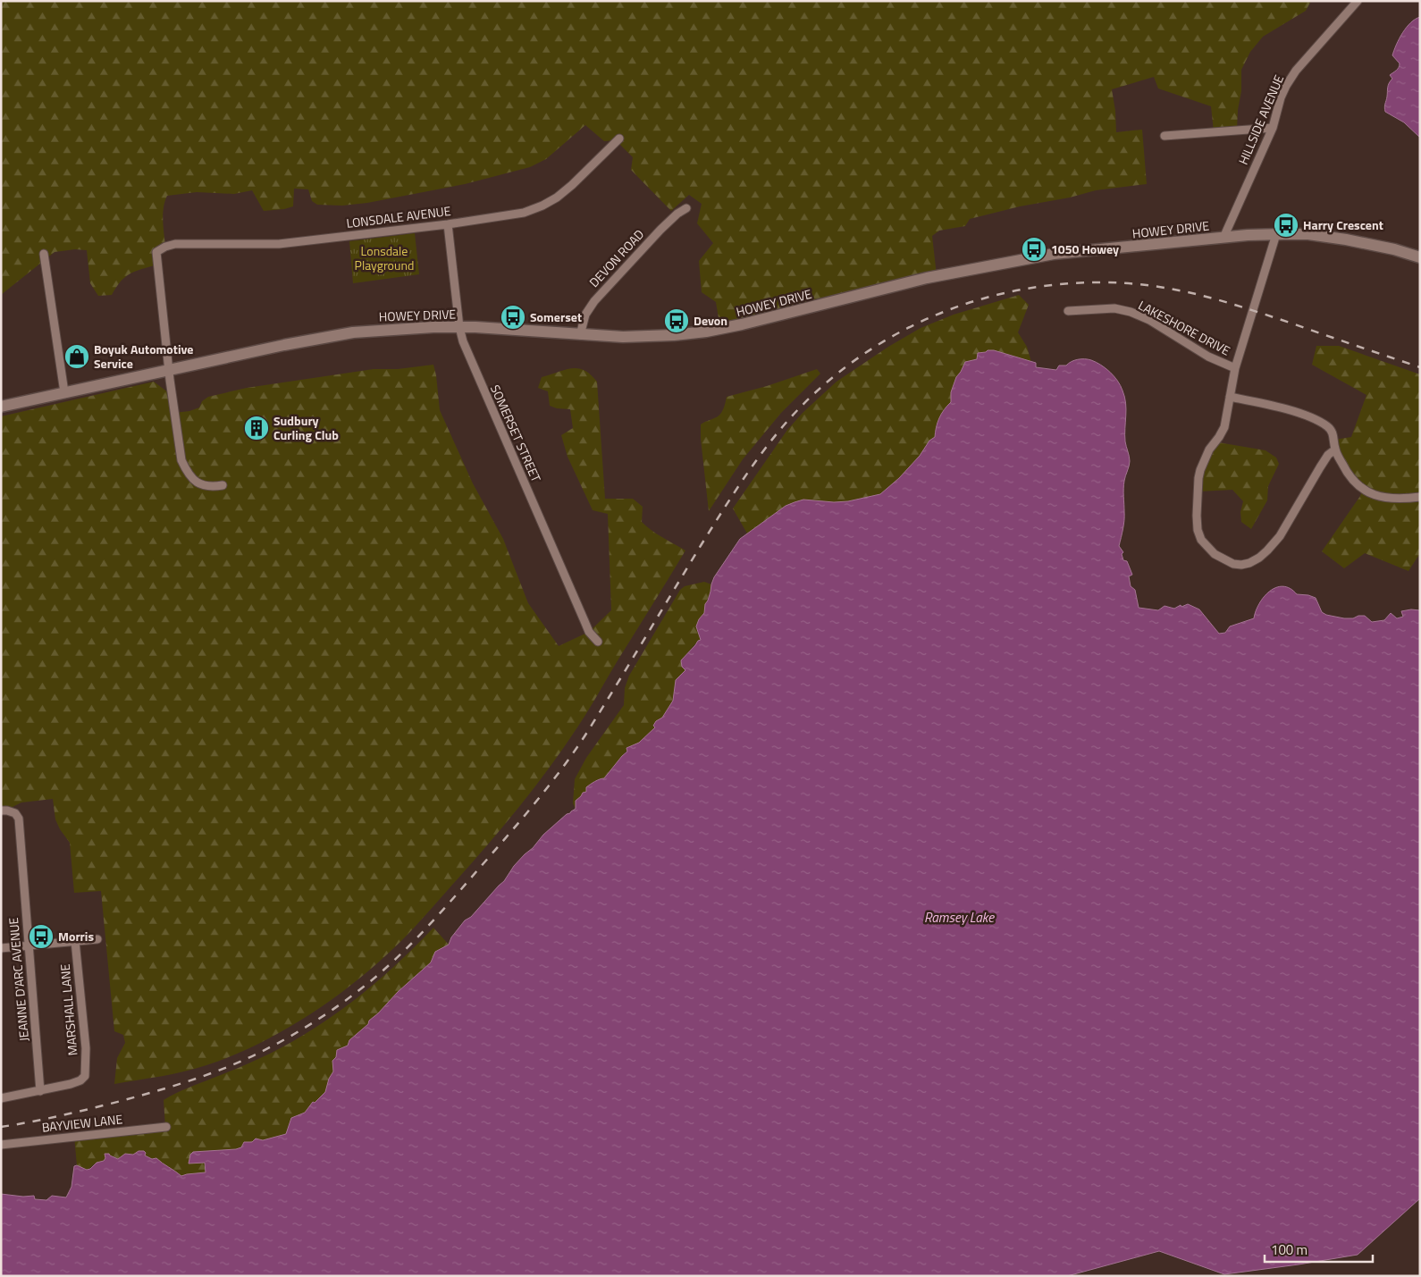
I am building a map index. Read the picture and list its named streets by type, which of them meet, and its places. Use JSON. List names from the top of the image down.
{
  "streets": {
    "main road": ["HOWEY DRIVE"],
    "street": [
      "HILLSIDE AVENUE",
      "LONSDALE AVENUE",
      "DEVON ROAD",
      "LAKESHORE DRIVE",
      "SOMERSET STREET",
      "JEANNE D'ARC AVENUE",
      "MARSHALL LANE",
      "BAYVIEW LANE"
    ]
  },
  "crossings": [
    ["HILLSIDE AVENUE", "HOWEY DRIVE"],
    ["LONSDALE AVENUE", "HOWEY DRIVE"],
    ["LONSDALE AVENUE", "SOMERSET STREET"],
    ["HOWEY DRIVE", "DEVON ROAD"],
    ["HOWEY DRIVE", "SOMERSET STREET"],
    ["JEANNE D'ARC AVENUE", "MARSHALL LANE"]
  ],
  "water": ["Ramsey Lake"],
  "parks": ["Lonsdale Playground"],
  "places": {
    "bus stop": [
      "Harry Crescent",
      "1050 Howey",
      "Somerset",
      "Devon",
      "Morris"
    ],
    "shop": ["Boyuk Automotive Service"],
    "building": ["Sudbury Curling Club"]
  },
  "scale_bar": "100 m"
}
